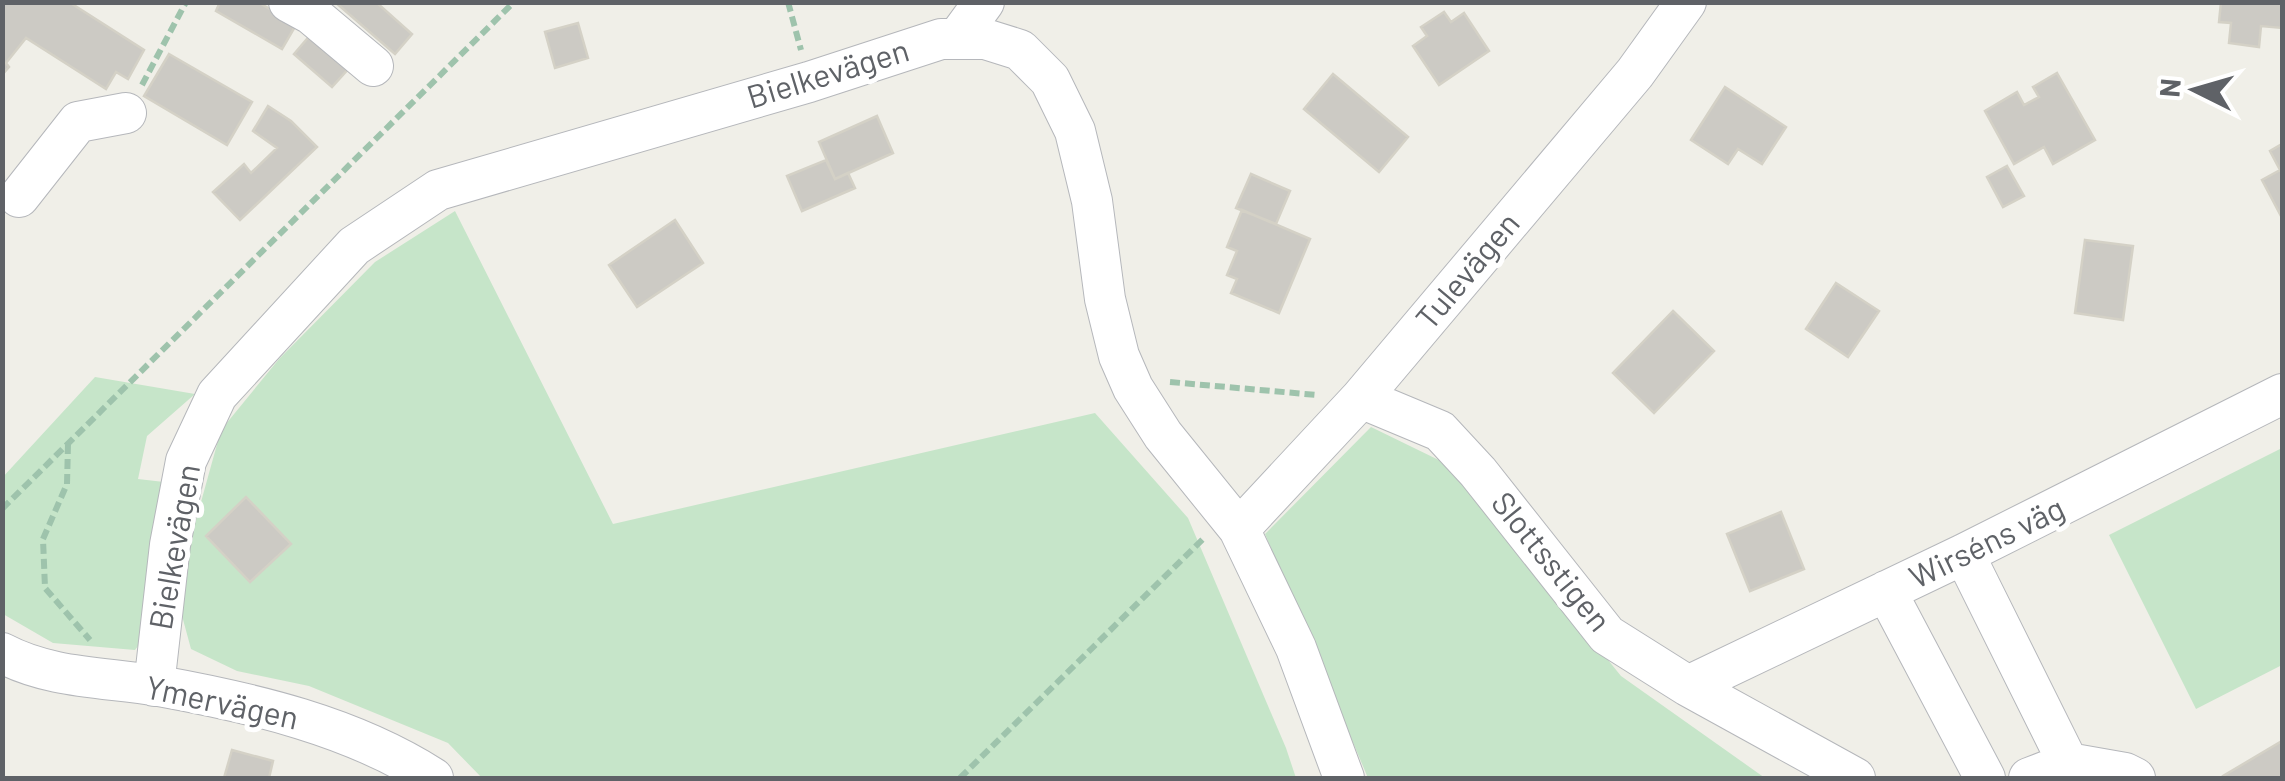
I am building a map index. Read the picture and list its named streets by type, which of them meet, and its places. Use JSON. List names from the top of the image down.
{
  "streets": {
    "street": [
      "Bielkevägen",
      "Tulevägen",
      "Wirséns väg",
      "Slottsstigen",
      "Ymervägen"
    ]
  },
  "crossings": [
    ["Bielkevägen", "Tulevägen"],
    ["Bielkevägen", "Ymervägen"],
    ["Tulevägen", "Slottsstigen"],
    ["Wirséns väg", "Slottsstigen"]
  ],
  "north": "left"
}
